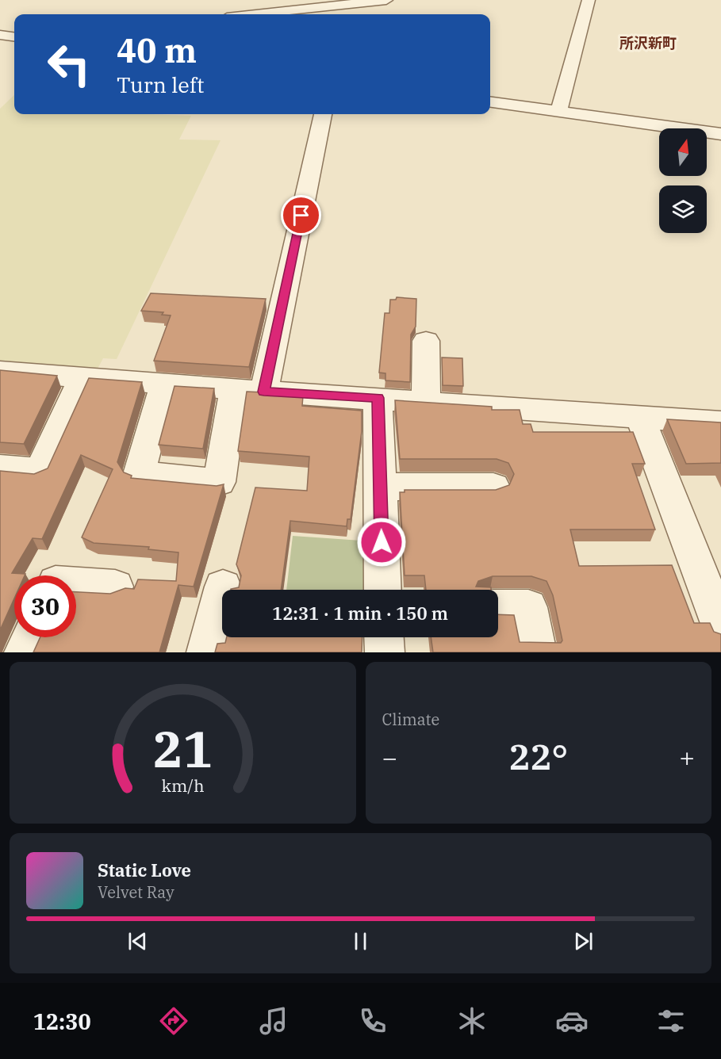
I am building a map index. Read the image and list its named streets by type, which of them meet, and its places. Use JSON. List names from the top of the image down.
{
  "districts": ["所沢新町"],
  "north": "top",
  "page": {
    "turn": ["40 m", "Turn left"],
    "limit": "30",
    "trip": "12:31 · 1 min · 150 m",
    "tile": "Climate",
    "heat": ["−", "22°", "+"],
    "song": ["Static Love", "Velvet Ray"],
    "tabs": "12:30",
    "gauge": ["21", "km/h"]
  }
}
